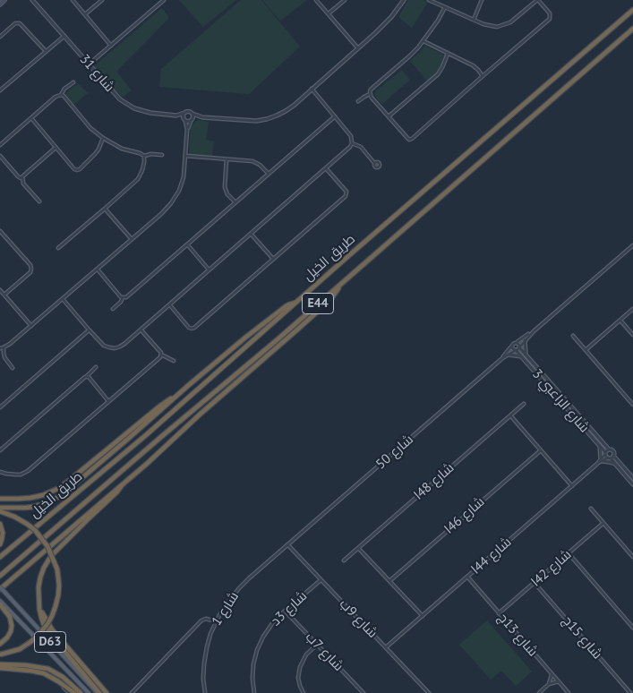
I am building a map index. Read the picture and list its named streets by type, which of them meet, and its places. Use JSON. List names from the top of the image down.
{
  "streets": {
    "highway": ["طريق الخيل", "E44"],
    "main road": ["D63"],
    "street": [
      "شارع 31",
      "شارع الراعبي 3",
      "شارع 50",
      "شارع 48ا",
      "شارع 46ا",
      "شارع 44ا",
      "شارع 42ا",
      "شارع 1",
      "شارع 3د",
      "شارع 9ب",
      "شارع 13ج",
      "شارع 15ج",
      "شارع 7ب"
    ]
  },
  "crossings": [
    ["شارع الراعبي 3", "شارع 50"],
    ["شارع الراعبي 3", "شارع 44ا"],
    ["شارع 50", "شارع 1"],
    ["شارع 50", "شارع 9ب"],
    ["شارع 44ا", "شارع 9ب"],
    ["شارع 44ا", "شارع 13ج"],
    ["شارع 42ا", "شارع 13ج"],
    ["شارع 42ا", "شارع 15ج"],
    ["شارع 1", "شارع 9ب"],
    ["شارع 3د", "شارع 9ب"],
    ["شارع 3د", "شارع 7ب"]
  ]
}
